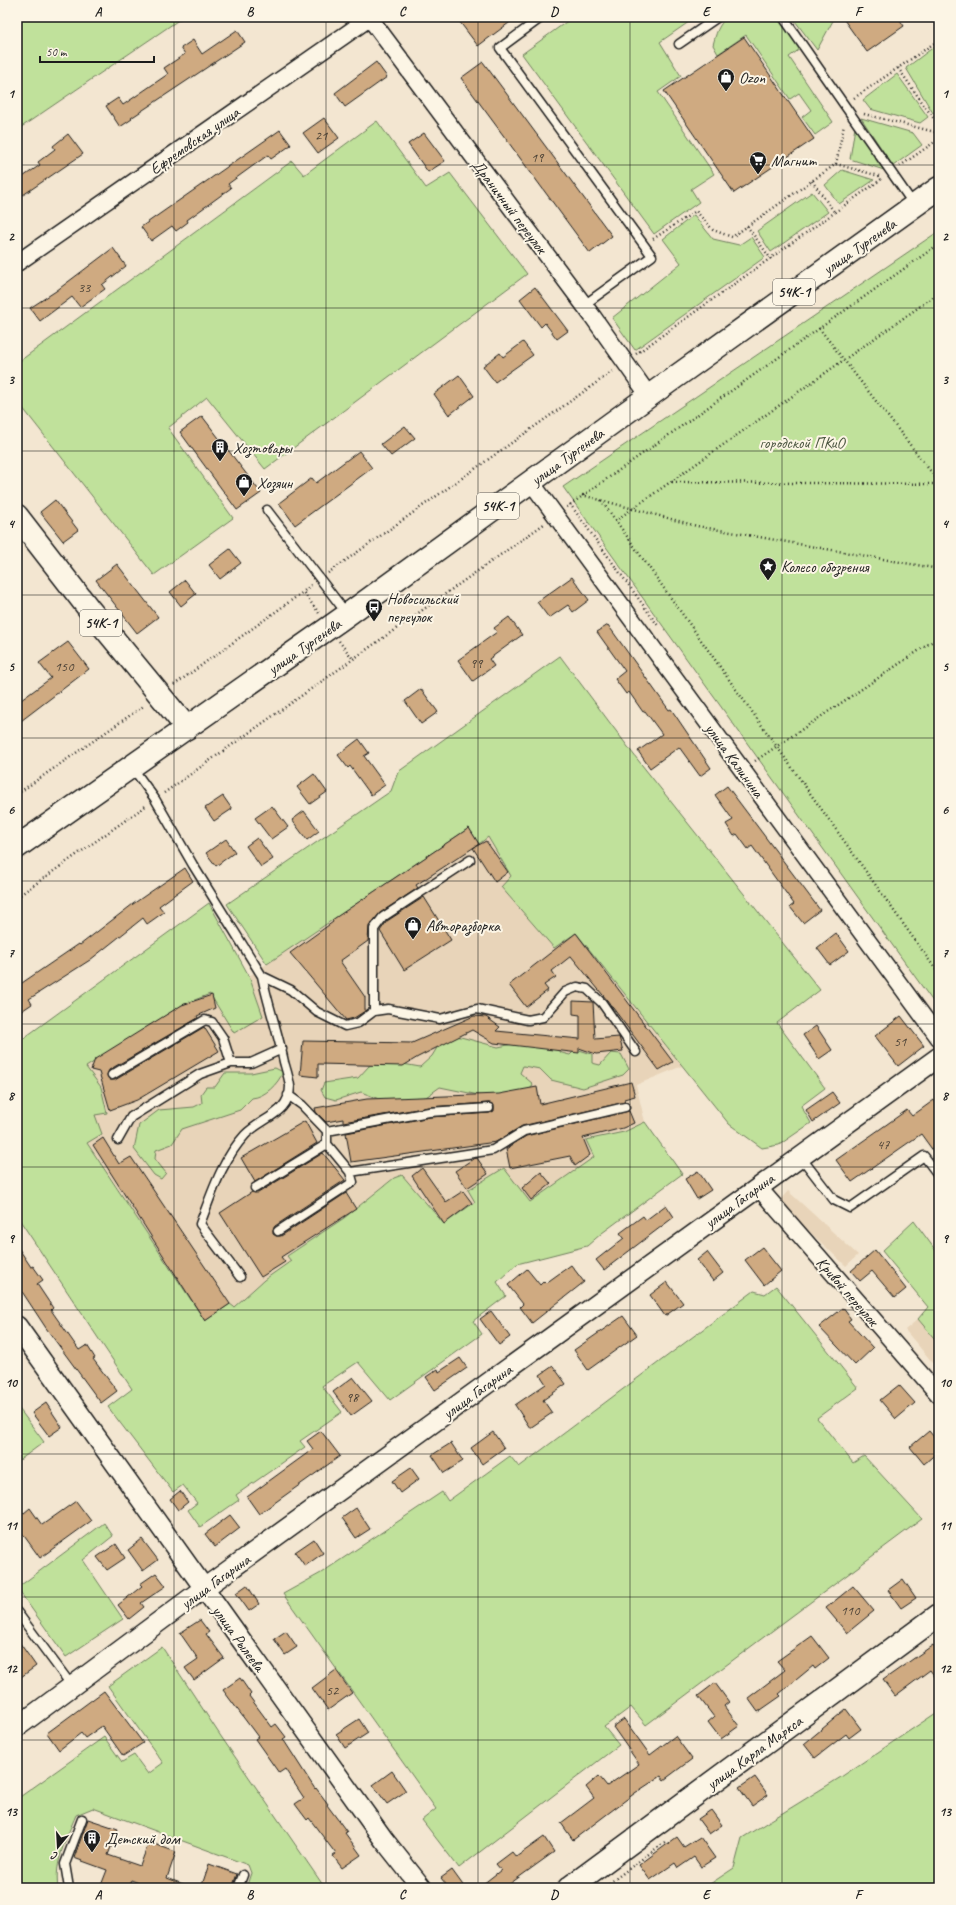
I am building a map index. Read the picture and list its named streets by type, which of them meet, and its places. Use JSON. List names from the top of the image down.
{
  "streets": {
    "main road": ["улица Тургенева", "54К-1", "улица Карла Маркса"],
    "street": [
      "Ефремовская улица",
      "Драничный переулок",
      "улица Калинина",
      "улица Гагарина",
      "Кривой переулок",
      "улица Рылеева"
    ]
  },
  "crossings": [
    ["Ефремовская улица", "Драничный переулок"],
    ["Драничный переулок", "улица Тургенева"],
    ["улица Тургенева", "54К-1"],
    ["улица Тургенева", "улица Калинина"],
    ["улица Гагарина", "Кривой переулок"],
    ["улица Гагарина", "улица Рылеева"]
  ],
  "parks": ["городской ПКиО"],
  "places": {
    "shop": ["Ozon", "Хозяин", "Авторазборка"],
    "supermarket": ["Магнит"],
    "building": ["Хозтовары", "Детский дом"],
    "place": ["Колесо обозрения"],
    "bus stop": ["Новосильский переулок"]
  },
  "house_numbers": [
    "21",
    "19",
    "33",
    "99",
    "150",
    "51",
    "47",
    "98",
    "110",
    "52"
  ],
  "scale_bar": "50 m",
  "north": "bottom",
  "grid": {
    "columns": [
      "A",
      "B",
      "C",
      "D",
      "E",
      "F"
    ],
    "rows": [
      "1",
      "2",
      "3",
      "4",
      "5",
      "6",
      "7",
      "8",
      "9",
      "10",
      "11",
      "12",
      "13"
    ]
  }
}
